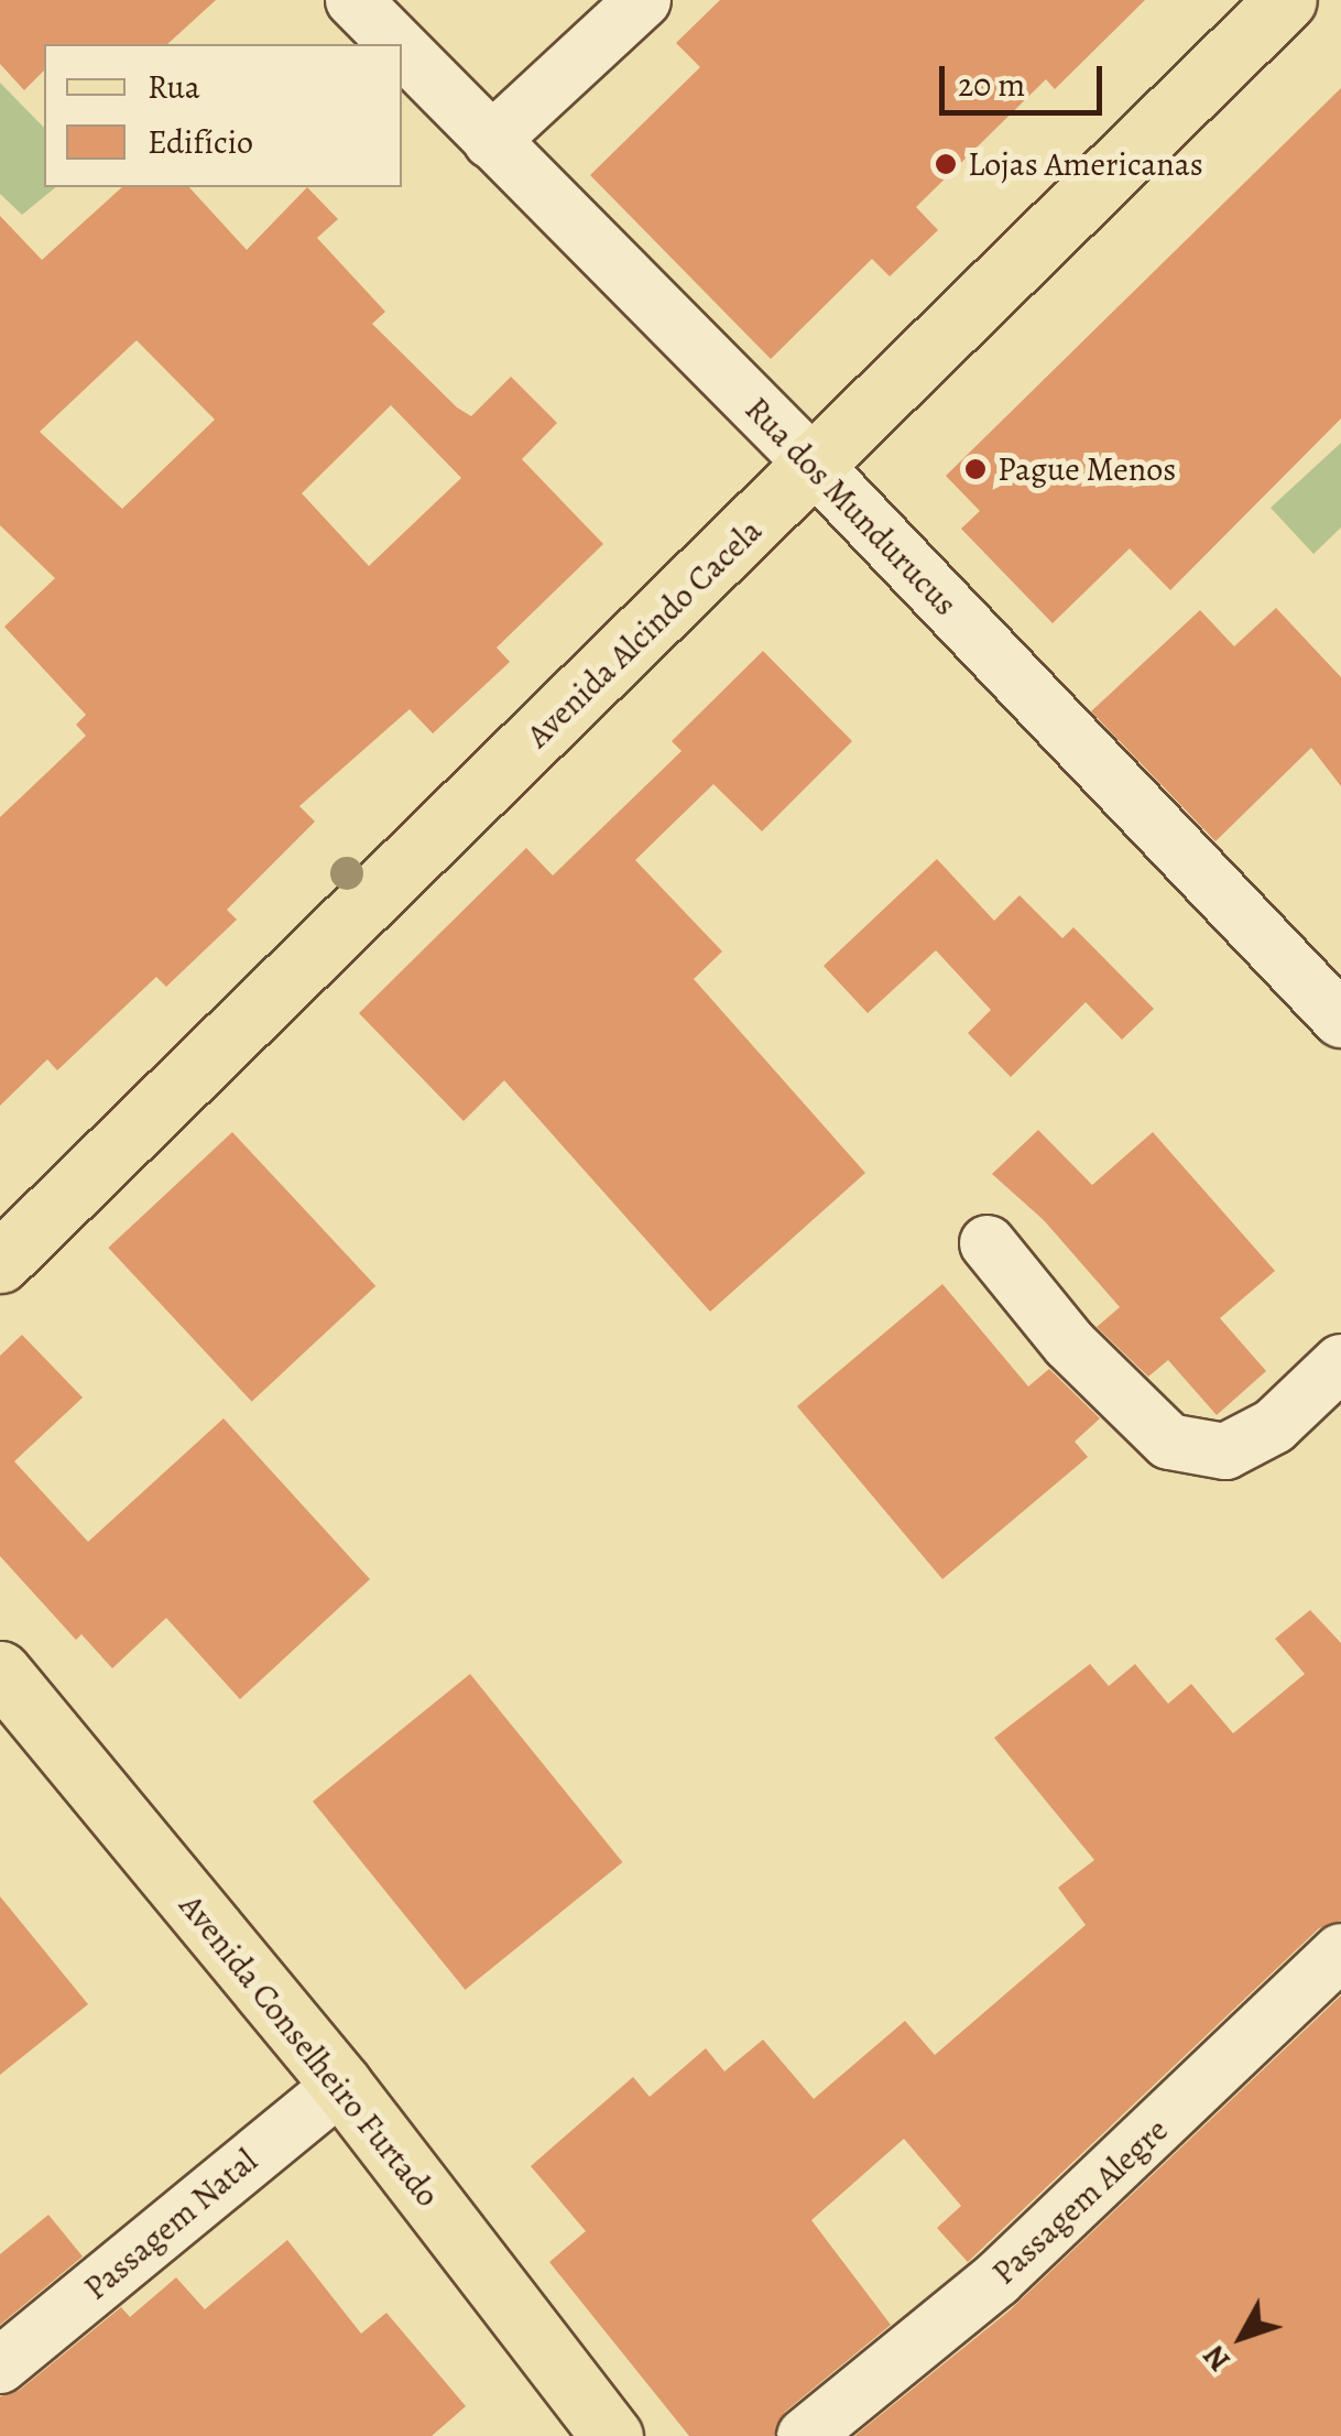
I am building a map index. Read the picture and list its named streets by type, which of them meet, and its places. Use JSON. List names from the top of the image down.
{
  "streets": {
    "main road": ["Avenida Alcindo Cacela", "Avenida Conselheiro Furtado"],
    "street": ["Rua dos Mundurucus", "Passagem Alegre", "Passagem Natal"]
  },
  "crossings": [
    ["Rua dos Mundurucus", "Avenida Alcindo Cacela"],
    ["Avenida Conselheiro Furtado", "Passagem Natal"]
  ],
  "places": ["Lojas Americanas", "Pague Menos"],
  "legend": ["Rua", "Edifício"],
  "scale_bar": "20 m",
  "north": "bottom left"
}
